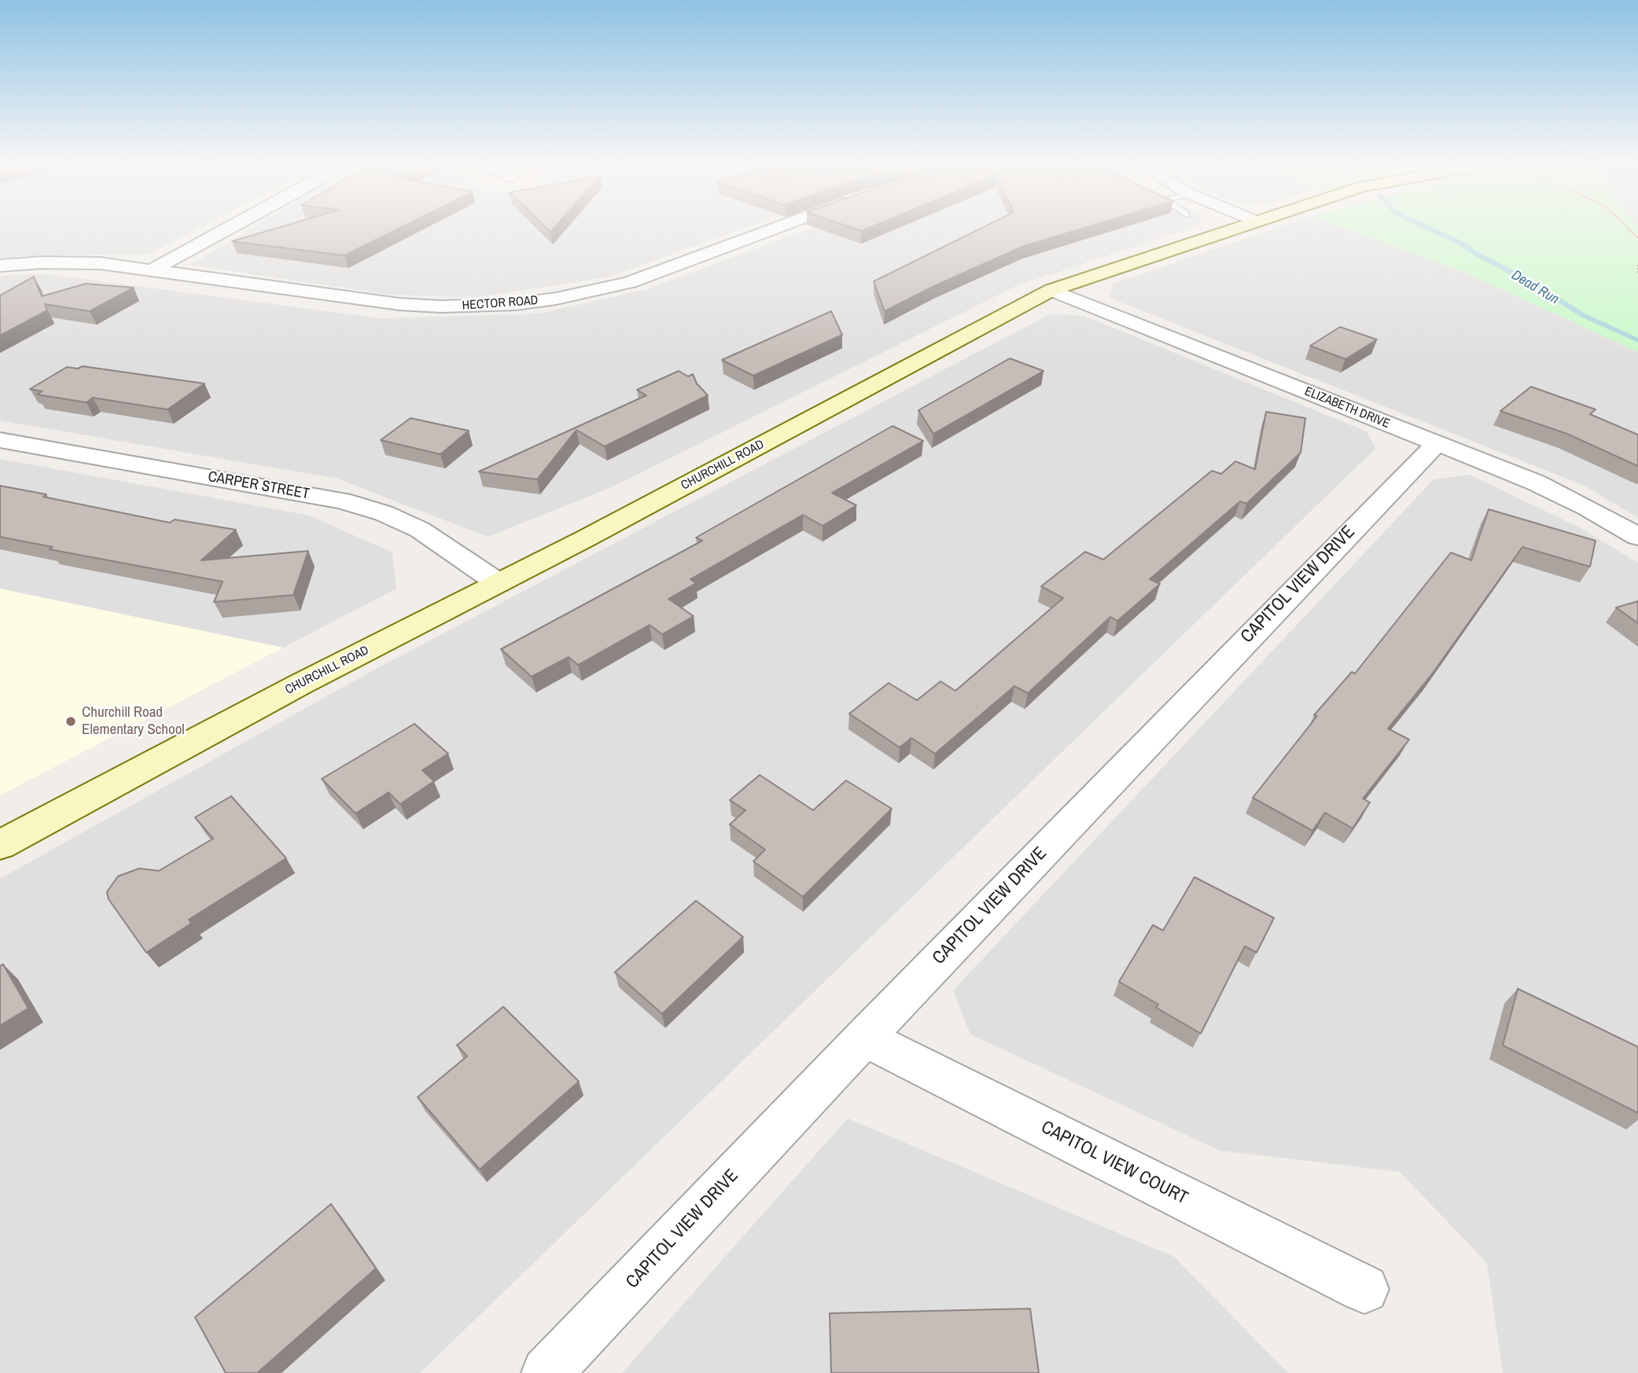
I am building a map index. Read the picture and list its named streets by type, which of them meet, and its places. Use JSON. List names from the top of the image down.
{
  "streets": {
    "street": [
      "HECTOR ROAD",
      "ELIZABETH DRIVE",
      "CHURCHILL ROAD",
      "CARPER STREET",
      "CAPITOL VIEW DRIVE",
      "CAPITOL VIEW COURT"
    ]
  },
  "crossings": [
    ["ELIZABETH DRIVE", "CHURCHILL ROAD"],
    ["ELIZABETH DRIVE", "CAPITOL VIEW DRIVE"],
    ["CHURCHILL ROAD", "CARPER STREET"],
    ["CAPITOL VIEW DRIVE", "CAPITOL VIEW COURT"]
  ],
  "water": ["Dead Run"],
  "places": ["Churchill Road Elementary School"]
}
